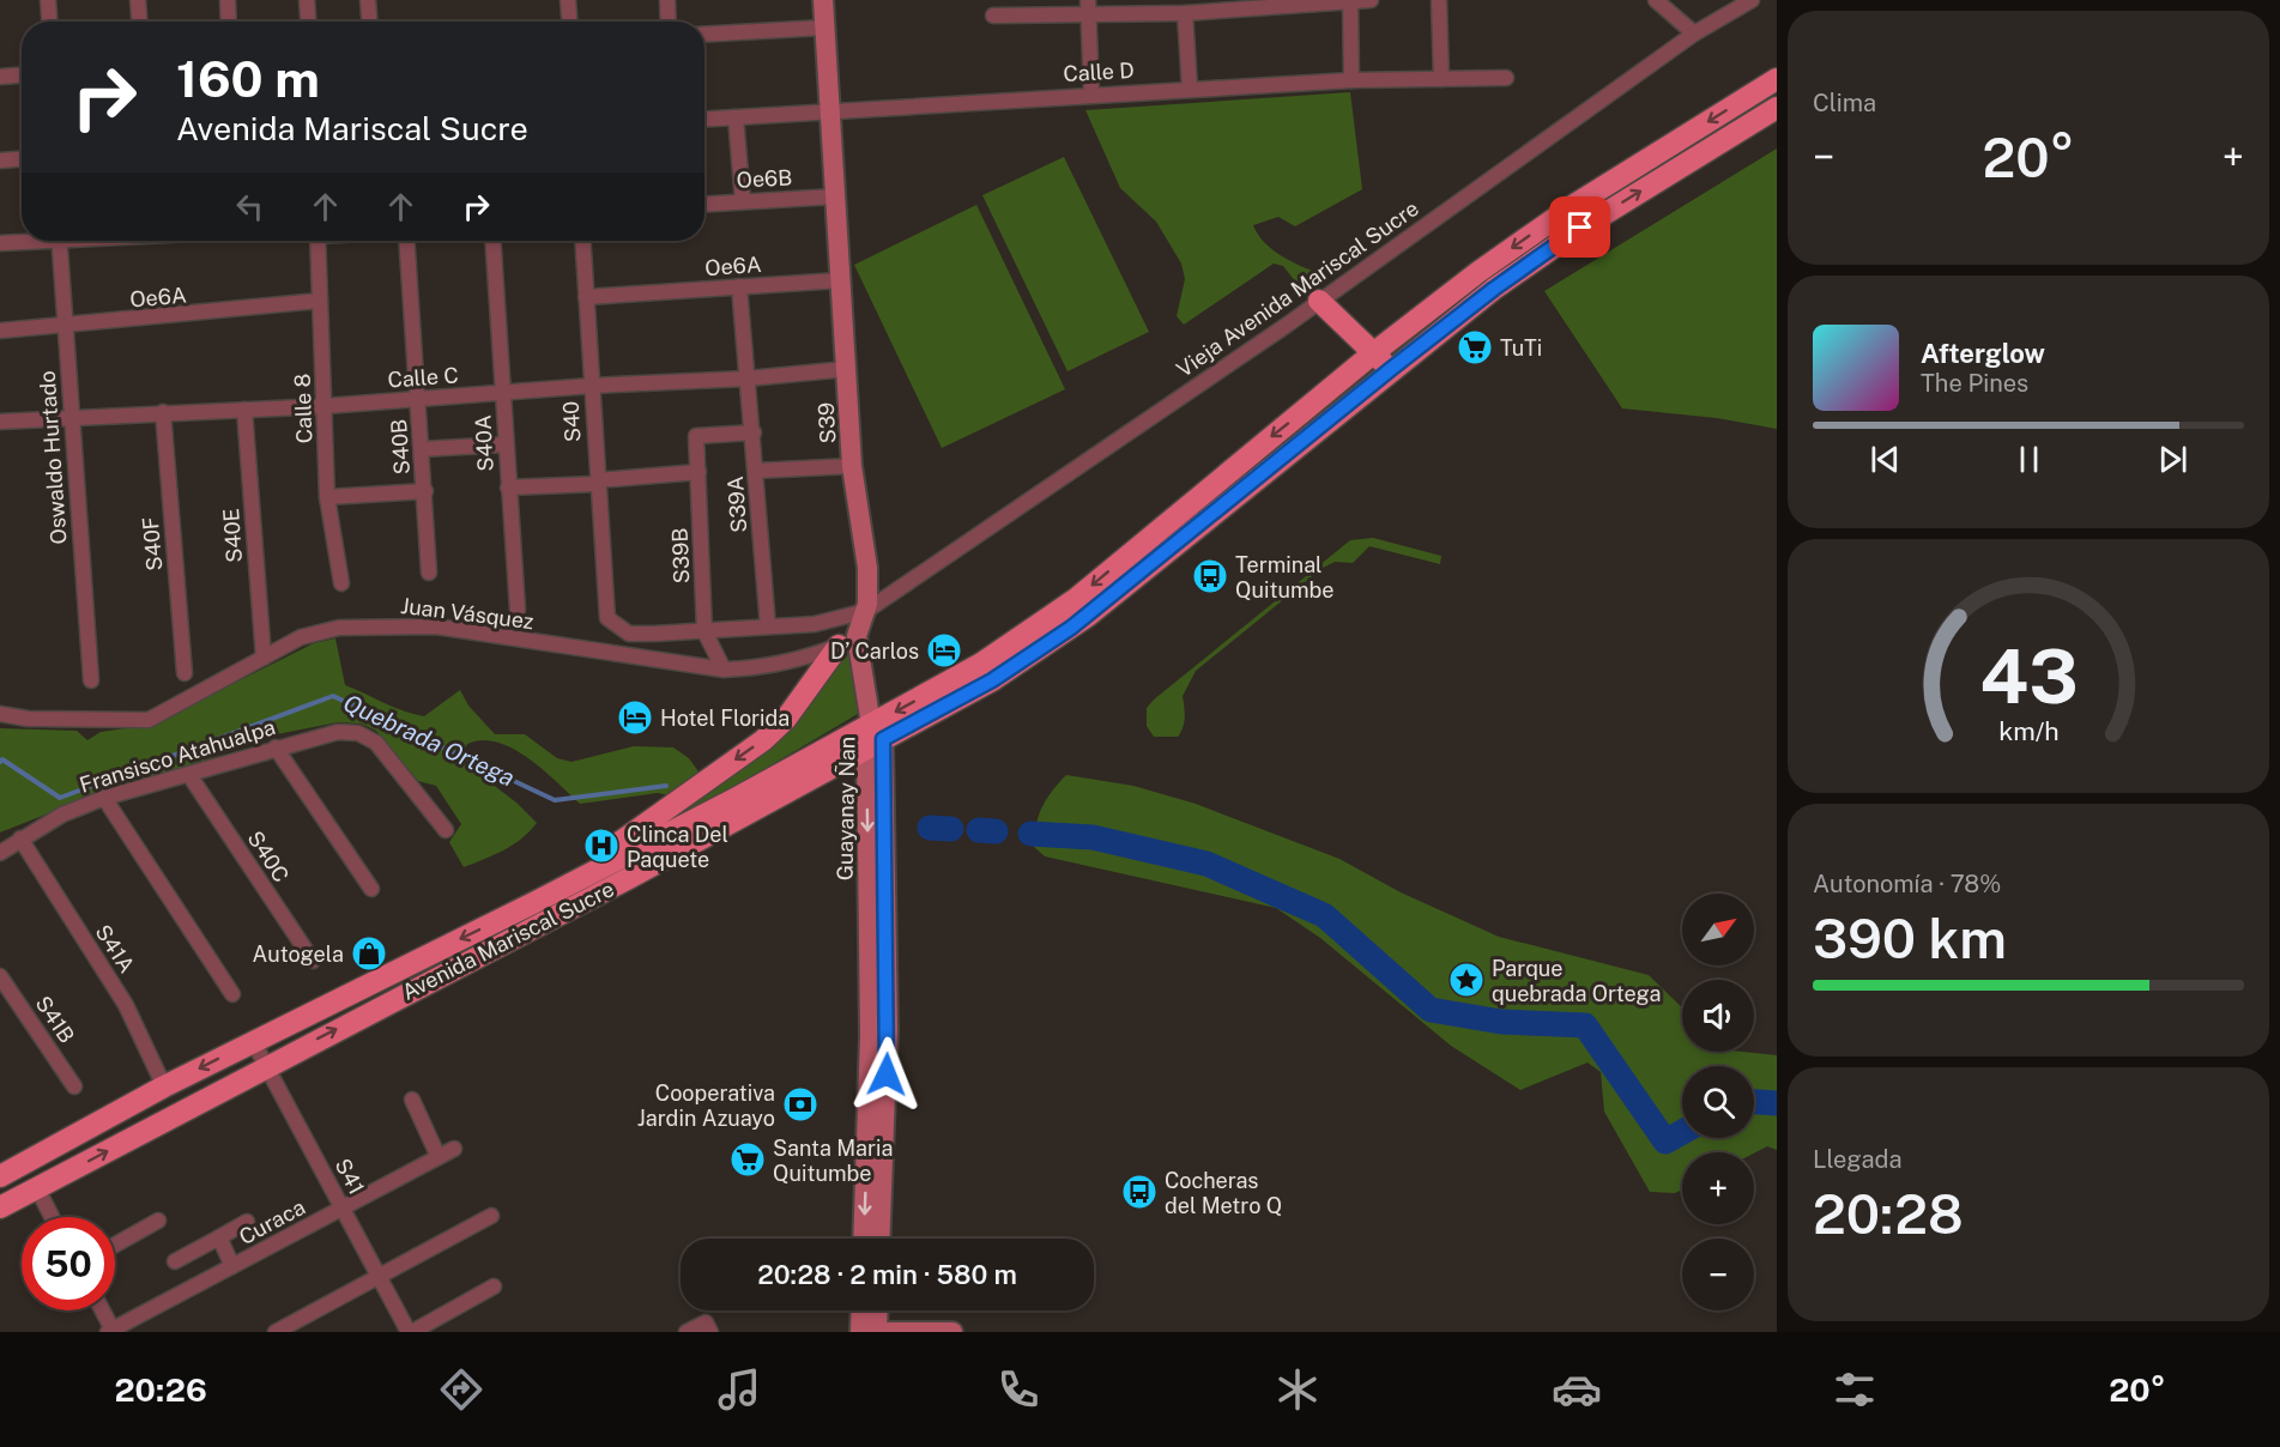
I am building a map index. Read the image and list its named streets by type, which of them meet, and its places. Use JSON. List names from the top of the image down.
{
  "streets": {
    "main road": ["S39", "Guayanay Ñan", "Avenida Mariscal Sucre"],
    "street": [
      "Calle D",
      "Oe6B",
      "Oe6A",
      "Vieja Avenida Mariscal Sucre",
      "Calle C",
      "Calle 8",
      "S40",
      "S40A",
      "S40B",
      "Oswaldo Hurtado",
      "S39A",
      "S40E",
      "S40F",
      "S39B",
      "Juan Vásquez",
      "Fransisco Atahualpa",
      "S40C",
      "S41A",
      "S41B",
      "S41",
      "Curaca"
    ]
  },
  "crossings": [
    ["Calle D", "S39"],
    ["Oe6B", "S39"],
    ["Oe6A", "Calle 8"],
    ["Oe6A", "S40"],
    ["Oe6A", "S39"],
    ["Oe6A", "Oswaldo Hurtado"],
    ["Oe6A", "S39A"],
    ["Vieja Avenida Mariscal Sucre", "S39"],
    ["Calle C", "Calle 8"],
    ["Calle C", "S40"],
    ["Calle C", "S39"],
    ["Calle C", "S40A"],
    ["Calle C", "S40B"],
    ["Calle C", "Oswaldo Hurtado"],
    ["Calle C", "S39A"],
    ["Calle C", "S40E"],
    ["Calle C", "S40F"],
    ["S40", "S39B"],
    ["S39", "Juan Vásquez"],
    ["S39", "Guayanay Ñan"],
    ["S39", "Avenida Mariscal Sucre"],
    ["S39A", "S39B"],
    ["S40E", "Juan Vásquez"],
    ["S39B", "Juan Vásquez"],
    ["Fransisco Atahualpa", "S40C"],
    ["Fransisco Atahualpa", "S41A"],
    ["Guayanay Ñan", "Avenida Mariscal Sucre"],
    ["Avenida Mariscal Sucre", "S41A"],
    ["Avenida Mariscal Sucre", "S41"],
    ["S41", "Curaca"]
  ],
  "water": ["Quebrada Ortega"],
  "places": {
    "supermarket": ["TuTi", "Santa Maria Quitumbe"],
    "bus stop": ["Terminal Quitumbe", "Cocheras del Metro Q"],
    "hotel": ["D’ Carlos", "Hotel Florida"],
    "hospital": ["Clinca Del Paquete"],
    "shop": ["Autogela"],
    "place": ["Parque quebrada Ortega"],
    "bank": ["Cooperativa Jardin Azuayo"]
  },
  "north": "top right",
  "page": {
    "tile": [
      "Clima",
      ["Autonomía · 78%", "390 km"],
      ["Llegada", "20:28"]
    ],
    "turn": ["160 m", "Avenida Mariscal Sucre"],
    "heat": ["−", "20°", "+"],
    "song": ["Afterglow", "The Pines"],
    "map_buttons": ["+", "−"],
    "limit": "50",
    "trip": "20:28 · 2 min · 580 m",
    "tabs": ["20:26", "20°"],
    "gauge": ["43", "km/h"]
  }
}
